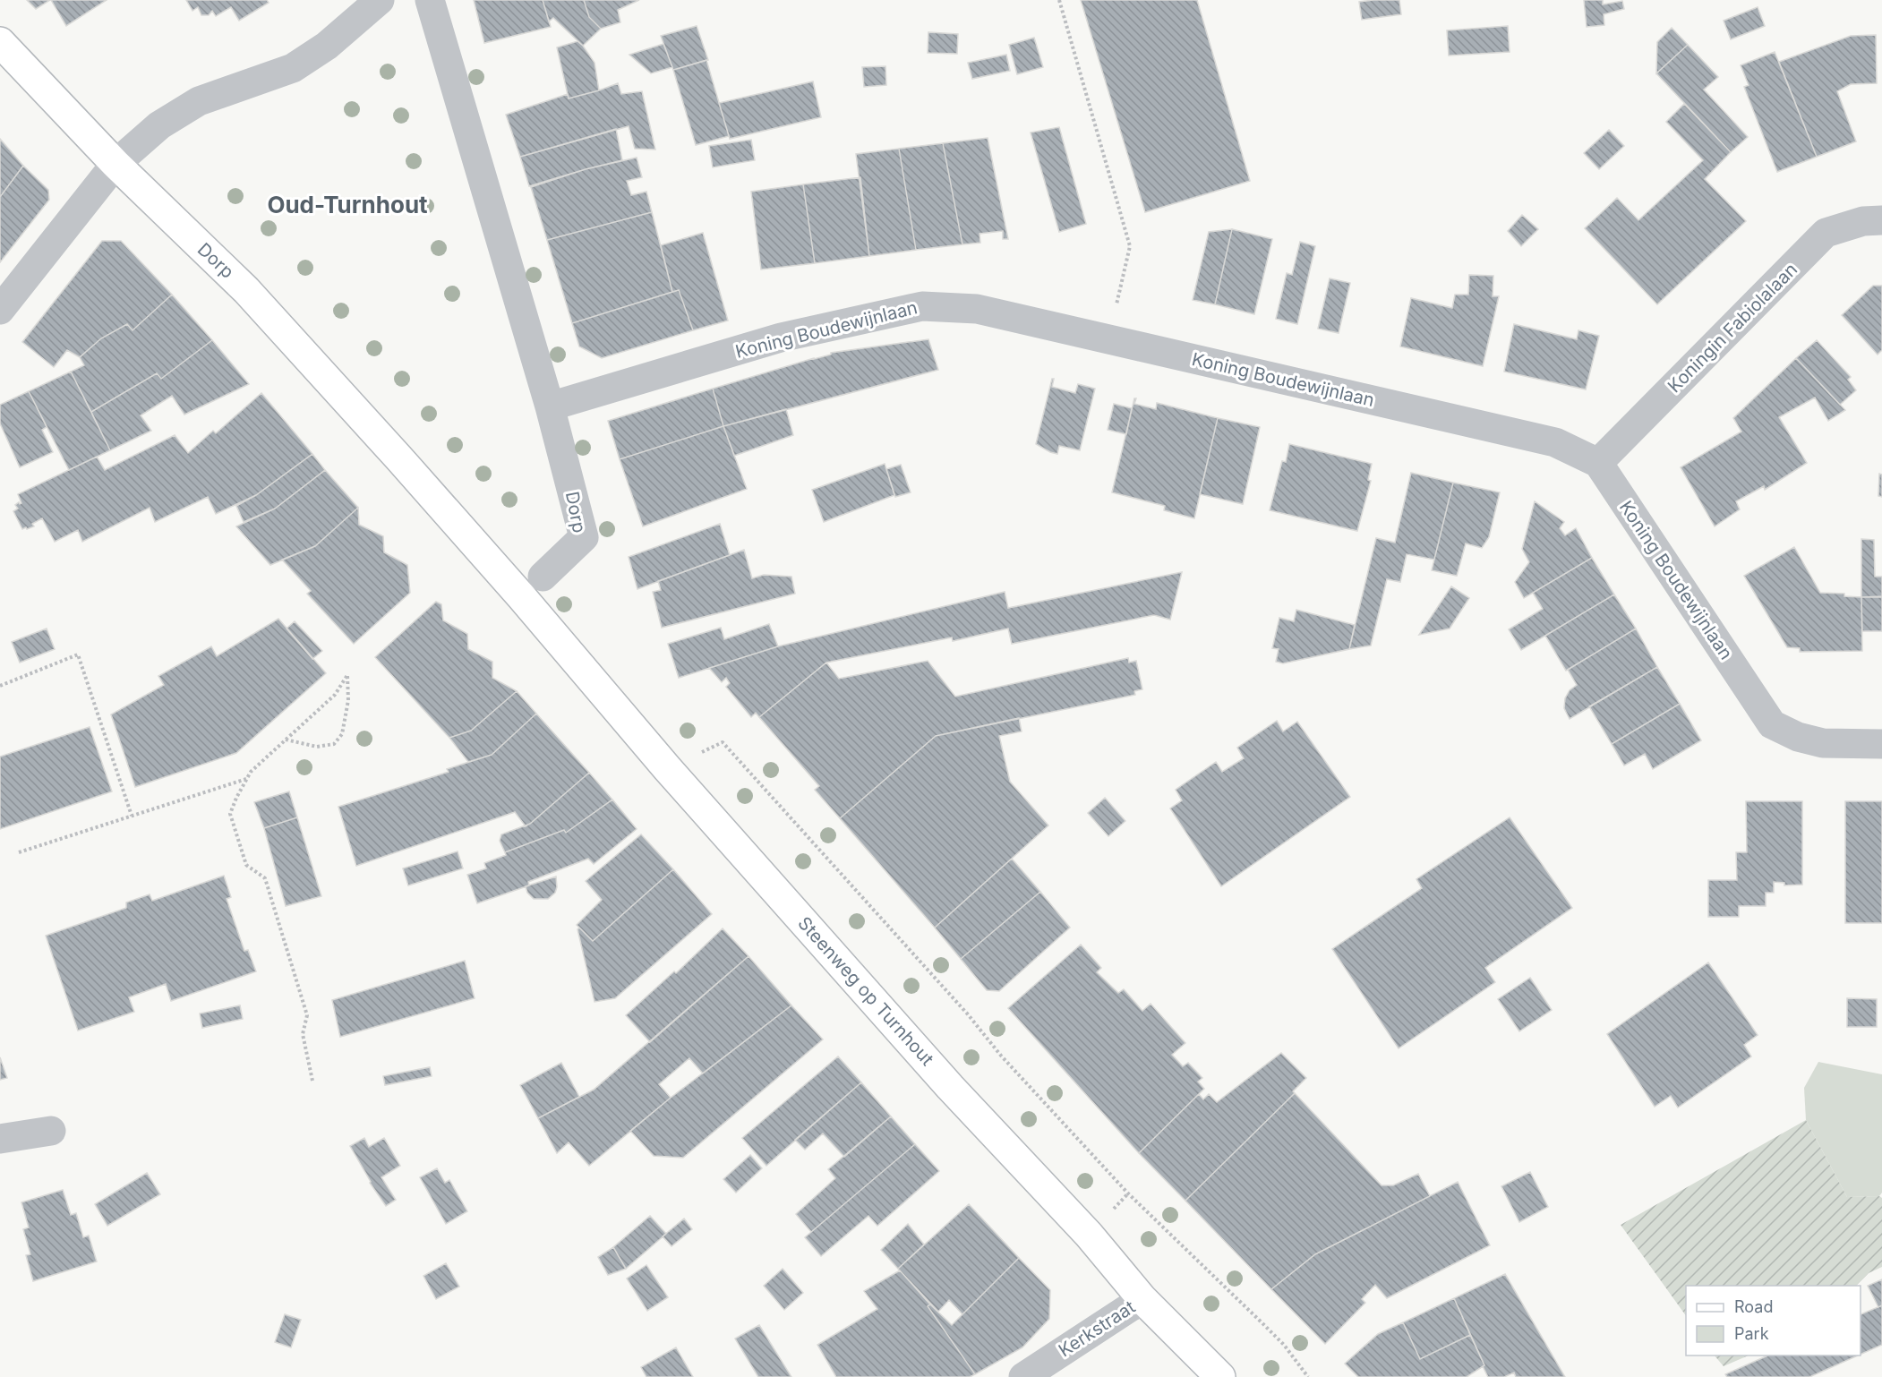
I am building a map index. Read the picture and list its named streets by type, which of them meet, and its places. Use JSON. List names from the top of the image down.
{
  "streets": {
    "main road": ["Dorp", "Steenweg op Turnhout"],
    "street": ["Koningin Fabiolalaan", "Koning Boudewijnlaan", "Kerkstraat"]
  },
  "crossings": [
    ["Dorp", "Koning Boudewijnlaan"],
    ["Dorp", "Steenweg op Turnhout"],
    ["Koningin Fabiolalaan", "Koning Boudewijnlaan"],
    ["Steenweg op Turnhout", "Kerkstraat"]
  ],
  "districts": ["Oud-Turnhout"],
  "legend": ["Road", "Park"]
}
